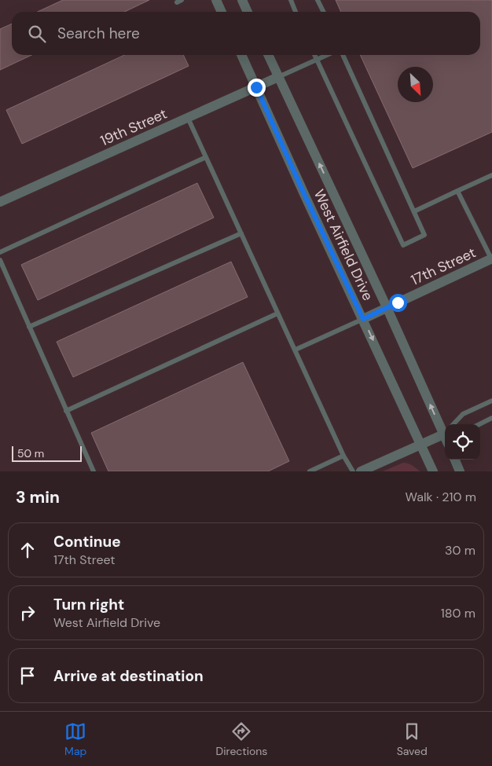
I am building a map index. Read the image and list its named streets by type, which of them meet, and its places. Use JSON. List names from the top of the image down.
{
  "streets": {
    "street": ["19th Street", "West Airfield Drive", "17th Street"]
  },
  "crossings": [
    ["19th Street", "West Airfield Drive"],
    ["West Airfield Drive", "17th Street"]
  ],
  "scale_bar": "50 m",
  "north": "bottom right",
  "page": {
    "search": "Search here",
    "scale": "50 m",
    "heading": ["3 min", "Walk · 210 m"],
    "list": [
      ["Continue", "17th Street", "30 m"],
      ["Turn right", "West Airfield Drive", "180 m"],
      "Arrive at destination"
    ],
    "nav": ["Map", "Directions", "Saved"]
  }
}
